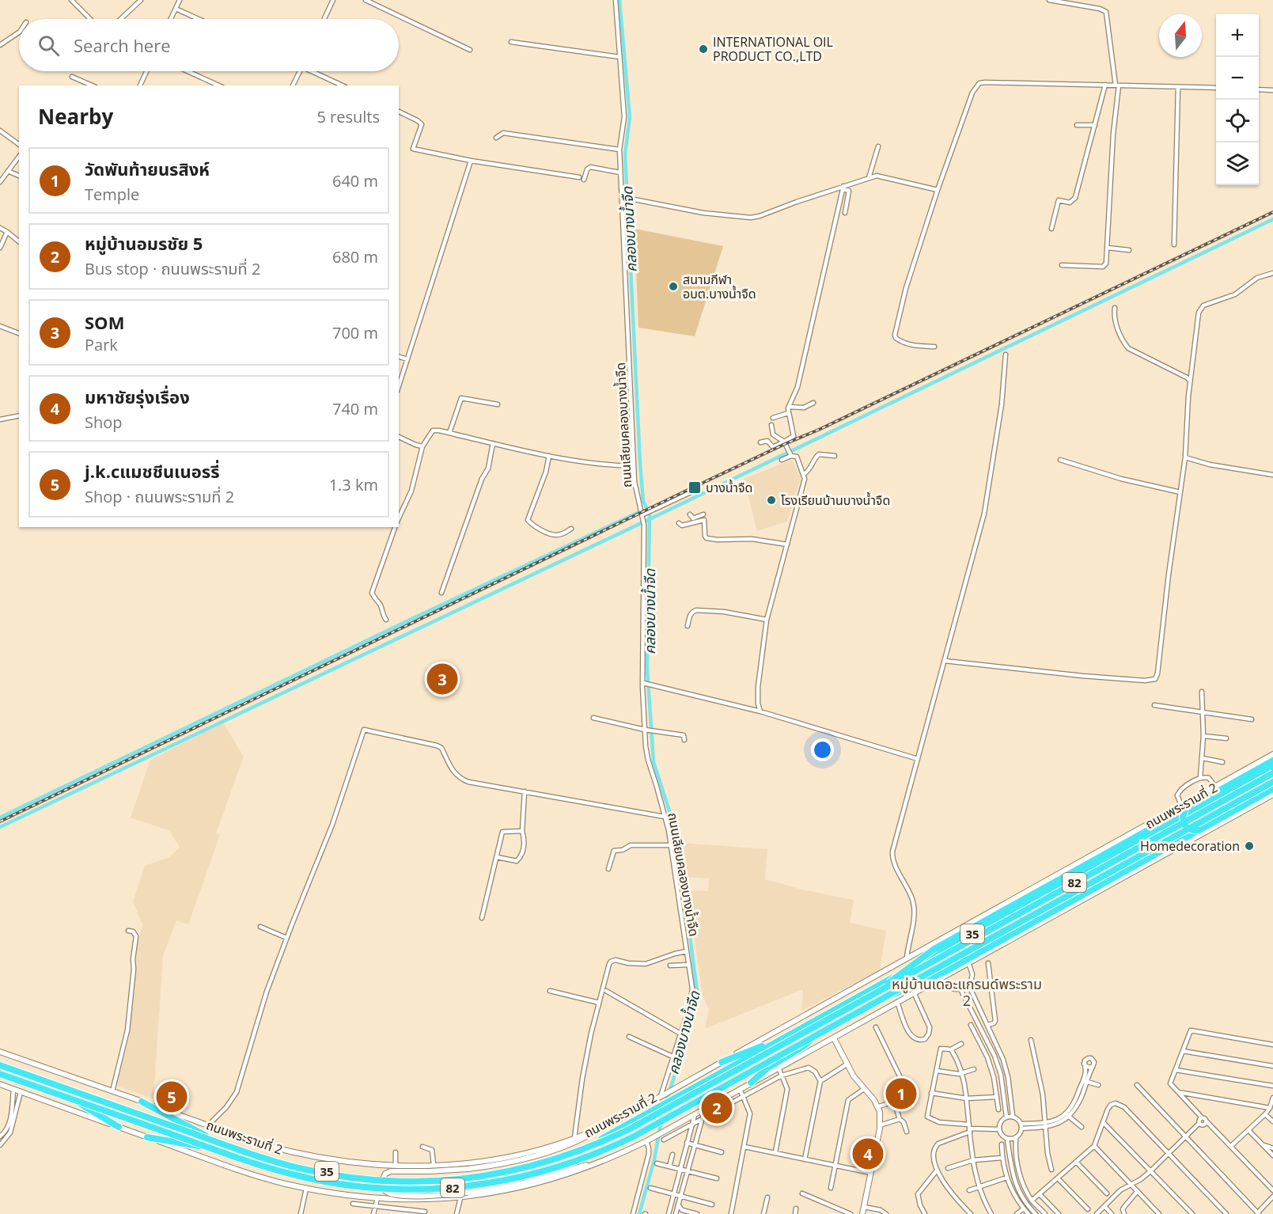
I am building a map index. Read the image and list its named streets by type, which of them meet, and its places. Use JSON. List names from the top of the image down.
{
  "streets": {
    "highway": ["ถนนพระรามที่ 2", "82", "35"],
    "street": ["ถนนเลียบคลองบางน้ำจืด"]
  },
  "crossings": [
    ["ถนนเลียบคลองบางน้ำจืด", "ถนนพระรามที่ 2"],
    ["ถนนพระรามที่ 2", "82"]
  ],
  "districts": ["หมู่บ้านเดอะแกรนด์พระราม 2"],
  "water": ["คลองบางน้ำจืด"],
  "places": {
    "other": [
      "INTERNATIONAL OIL PRODUCT CO.,LTD",
      "สนามกีฬา อบต.บางน้ำจืด",
      "โรงเรียนบ้านบางนํ้าจืด",
      "Homedecoration"
    ],
    "transit": ["บางน้ำจืด"]
  },
  "north": "top",
  "page": {
    "map_buttons": ["+", "−"],
    "search": "Search here",
    "heading": ["Nearby", "5 results"],
    "list": [
      {
        "mark": "1",
        "name": "วัดพันท้ายนรสิงห์",
        "note": "Temple",
        "value": "640 m"
      },
      {
        "mark": "2",
        "name": "หมู่บ้านอมรชัย 5",
        "note": "Bus stop · ถนนพระรามที่ 2",
        "value": "680 m"
      },
      {
        "mark": "3",
        "name": "SOM",
        "note": "Park",
        "value": "700 m"
      },
      {
        "mark": "4",
        "name": "มหาชัยรุ่งเรื่อง",
        "note": "Shop",
        "value": "740 m"
      },
      {
        "mark": "5",
        "name": "j.k.cแมชชีนเนอรรี่",
        "note": "Shop · ถนนพระรามที่ 2",
        "value": "1.3 km"
      }
    ],
    "pins": [
      "3",
      "1",
      "5",
      "2",
      "4"
    ]
  }
}
